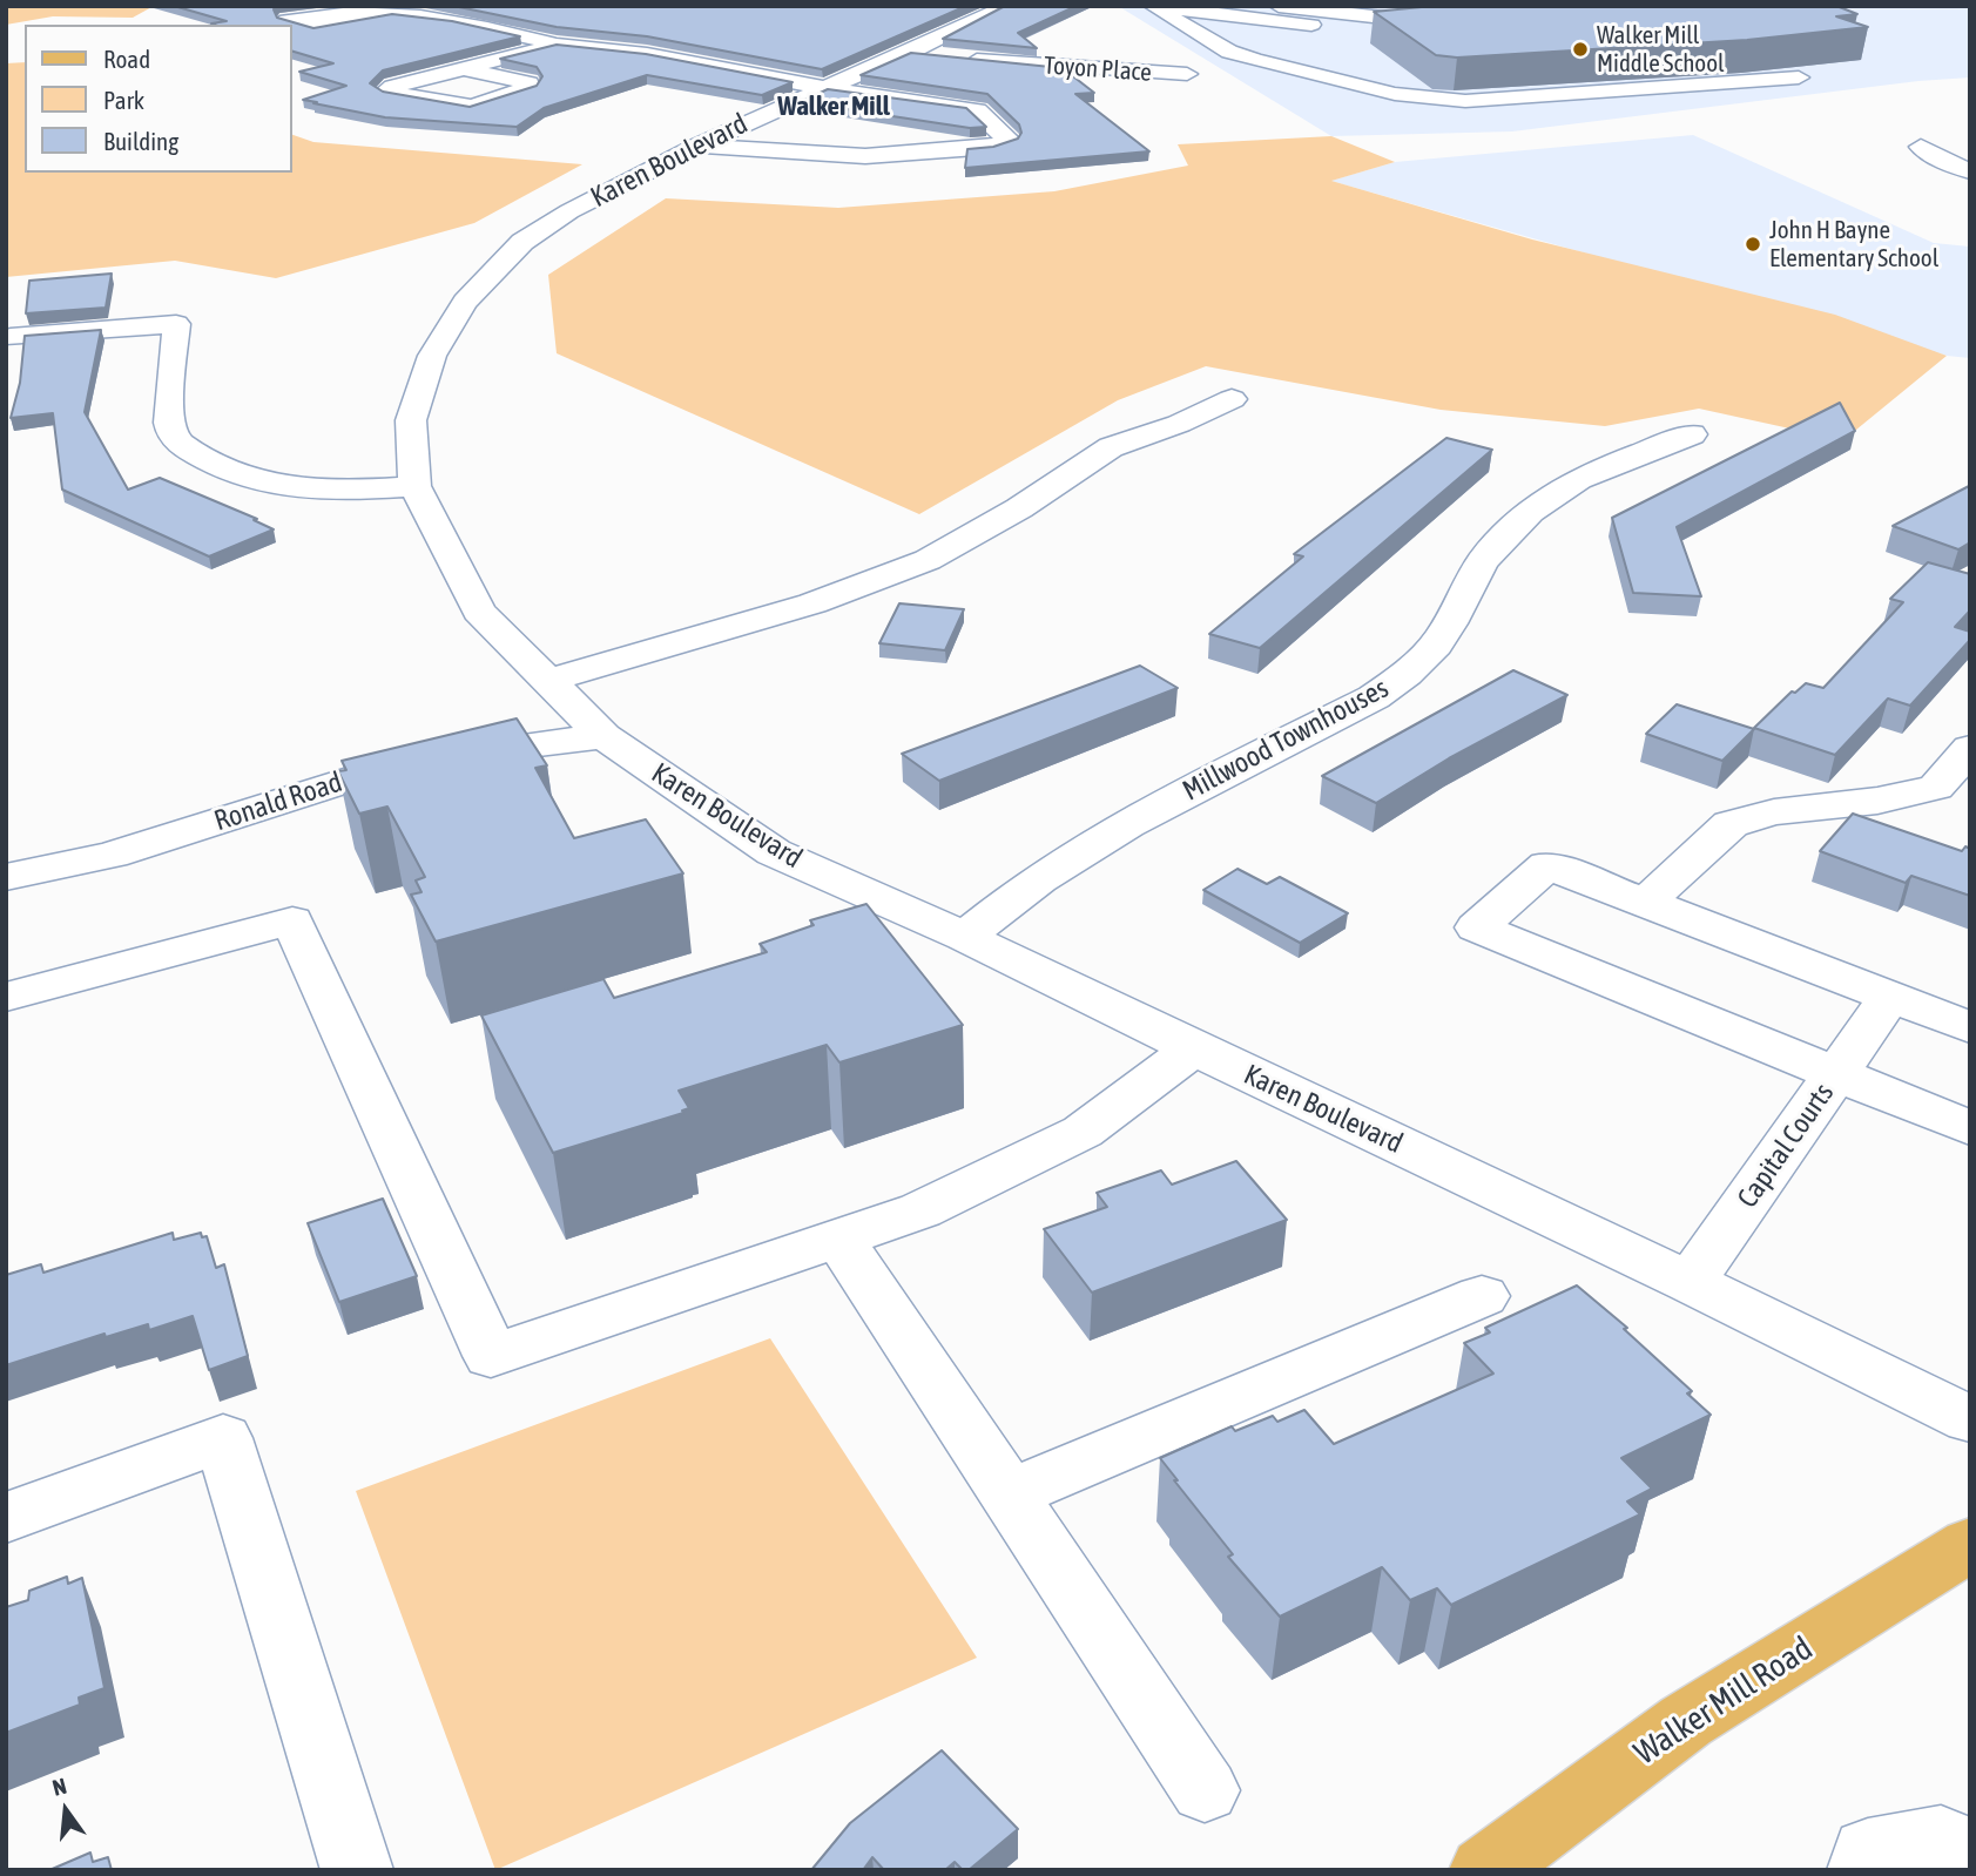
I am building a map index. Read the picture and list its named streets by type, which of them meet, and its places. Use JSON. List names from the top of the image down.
{
  "streets": {
    "main road": ["Walker Mill Road"],
    "street": [
      "Toyon Place",
      "Karen Boulevard",
      "Millwood Townhouses",
      "Ronald Road",
      "Capital Courts"
    ]
  },
  "crossings": [
    ["Toyon Place", "Karen Boulevard"],
    ["Karen Boulevard", "Millwood Townhouses"],
    ["Karen Boulevard", "Ronald Road"],
    ["Karen Boulevard", "Capital Courts"]
  ],
  "districts": ["Walker Mill"],
  "places": ["Walker Mill Middle School", "John H Bayne Elementary School"],
  "legend": ["Road", "Park", "Building"],
  "north": "top"
}
